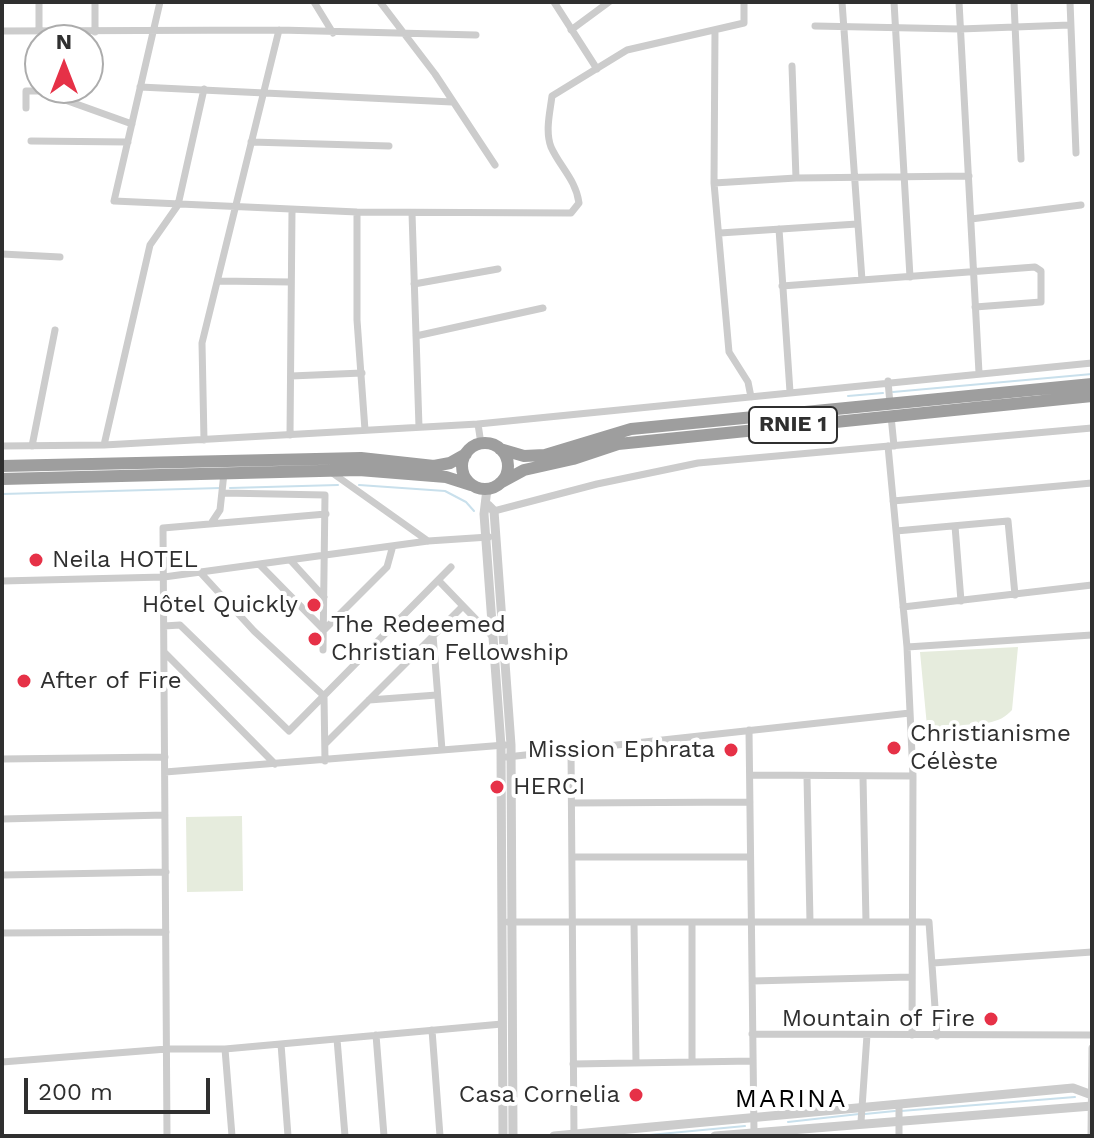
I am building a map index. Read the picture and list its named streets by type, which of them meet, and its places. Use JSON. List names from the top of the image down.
{
  "streets": {
    "highway": ["RNIE 1"]
  },
  "districts": ["MARINA"],
  "places": [
    "Neila HOTEL",
    "Hôtel Quickly",
    "The Redeemed Christian Fellowship",
    "After of Fire",
    "Christianisme Célèste",
    "Mission Ephrata",
    "HERCI",
    "Mountain of Fire",
    "Casa Cornelia"
  ],
  "scale_bar": "200 m",
  "north": "top"
}
